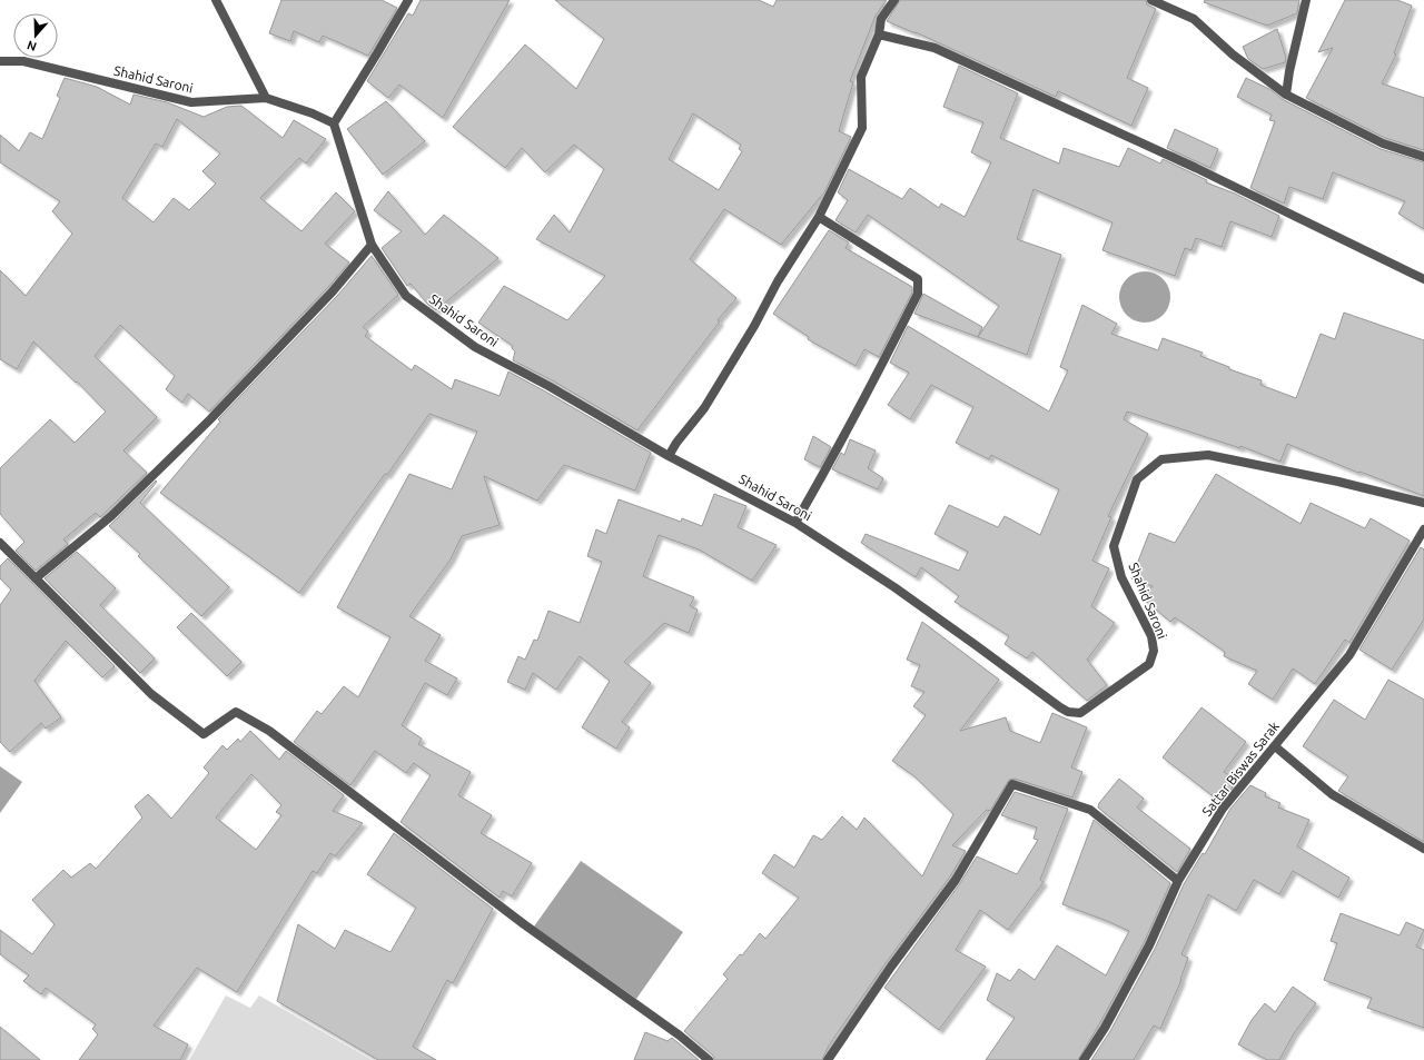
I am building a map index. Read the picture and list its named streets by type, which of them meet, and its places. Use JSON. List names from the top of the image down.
{
  "streets": {
    "street": ["Shahid Saroni", "Sattar Biswas Sarak"]
  },
  "north": "bottom"
}
